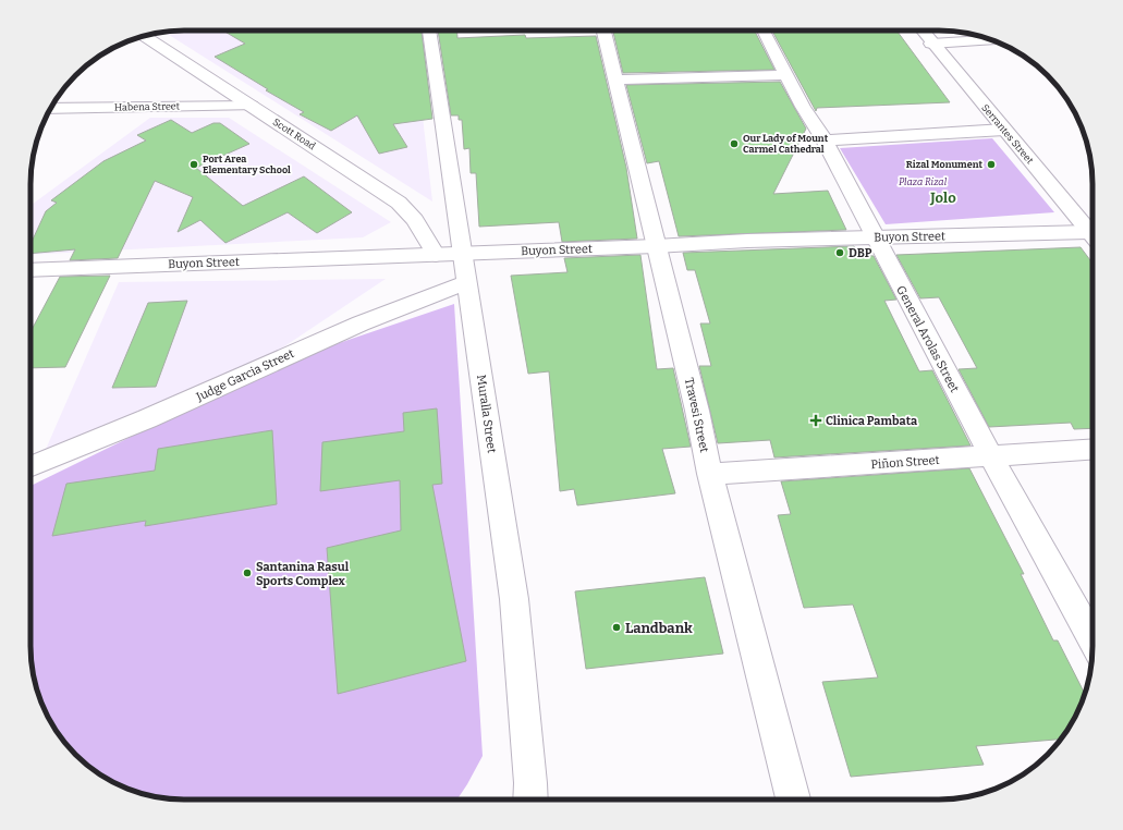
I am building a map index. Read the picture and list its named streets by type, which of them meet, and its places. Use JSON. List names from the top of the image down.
{
  "streets": {
    "street": [
      "Habena Street",
      "Scott Road",
      "Serrantes Street",
      "Buyon Street",
      "General Arolas Street",
      "Judge Garcia Street",
      "Muralla Street",
      "Travesi Street",
      "Piñon Street"
    ]
  },
  "crossings": [
    ["Habena Street", "Scott Road"],
    ["Scott Road", "Buyon Street"],
    ["Buyon Street", "General Arolas Street"],
    ["Buyon Street", "Muralla Street"],
    ["Buyon Street", "Travesi Street"],
    ["General Arolas Street", "Piñon Street"],
    ["Judge Garcia Street", "Muralla Street"],
    ["Travesi Street", "Piñon Street"]
  ],
  "districts": ["Jolo"],
  "parks": ["Plaza Rizal"],
  "places": {
    "other": [
      "Our Lady of Mount Carmel Cathedral",
      "Port Area Elementary School",
      "Rizal Monument",
      "DBP",
      "Santanina Rasul Sports Complex",
      "Landbank"
    ],
    "health": ["Clinica Pambata"]
  }
}
